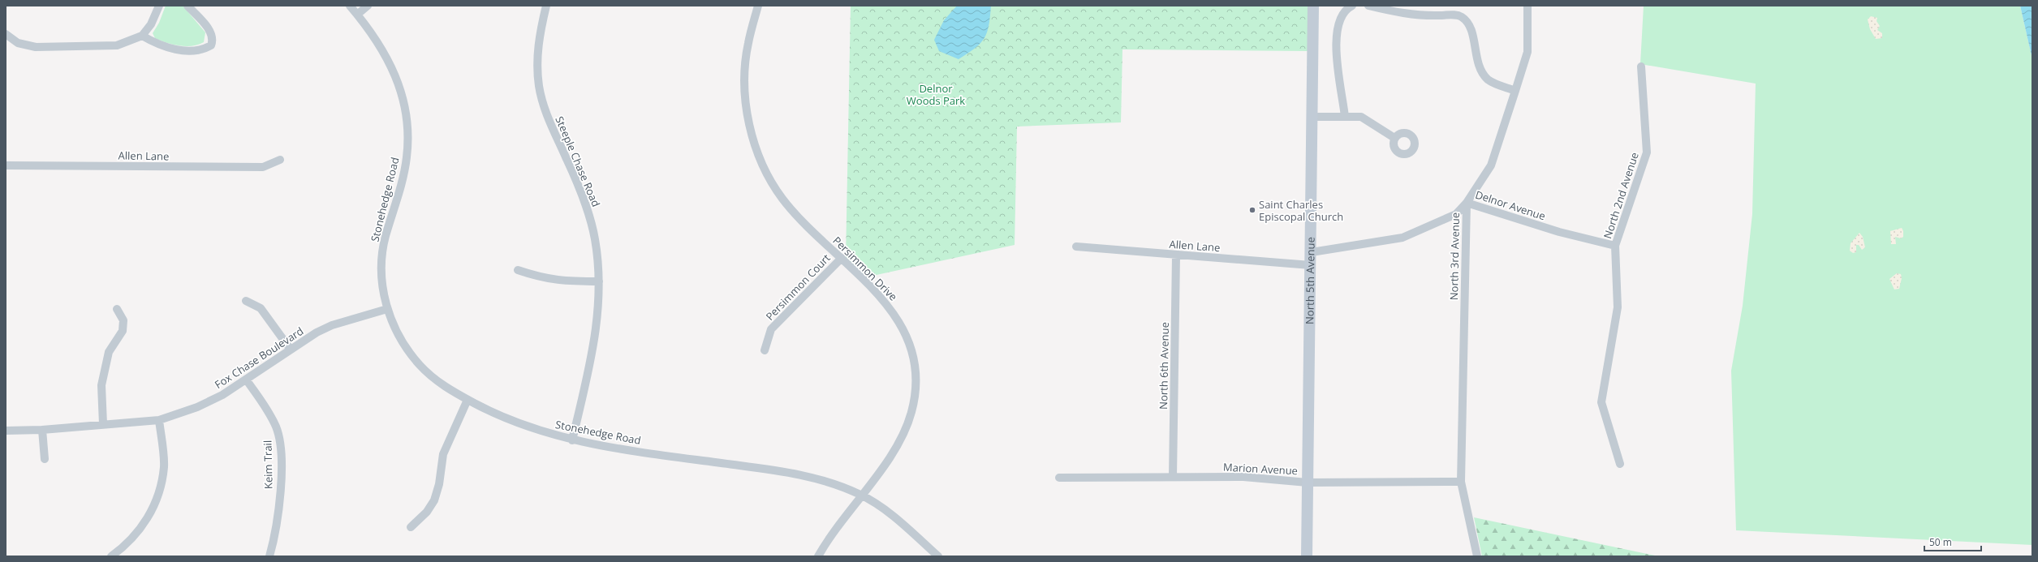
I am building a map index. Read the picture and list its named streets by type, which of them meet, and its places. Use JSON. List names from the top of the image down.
{
  "streets": {
    "main road": ["North 5th Avenue"],
    "street": [
      "Allen Lane",
      "Steeple Chase Road",
      "North 2nd Avenue",
      "Stonehedge Road",
      "Delnor Avenue",
      "North 3rd Avenue",
      "Persimmon Drive",
      "Persimmon Court",
      "Fox Chase Boulevard",
      "North 6th Avenue",
      "Keim Trail",
      "Marion Avenue"
    ]
  },
  "crossings": [
    ["Allen Lane", "North 5th Avenue"],
    ["Allen Lane", "North 6th Avenue"],
    ["Steeple Chase Road", "Stonehedge Road"],
    ["North 2nd Avenue", "Delnor Avenue"],
    ["Stonehedge Road", "Persimmon Drive"],
    ["Stonehedge Road", "Fox Chase Boulevard"],
    ["Delnor Avenue", "North 3rd Avenue"],
    ["Delnor Avenue", "North 5th Avenue"],
    ["North 3rd Avenue", "Marion Avenue"],
    ["Persimmon Drive", "Persimmon Court"],
    ["North 5th Avenue", "Marion Avenue"],
    ["Fox Chase Boulevard", "Keim Trail"],
    ["North 6th Avenue", "Marion Avenue"]
  ],
  "parks": ["Delnor Woods Park"],
  "places": ["Saint Charles Episcopal Church"],
  "scale_bar": "50 m"
}
